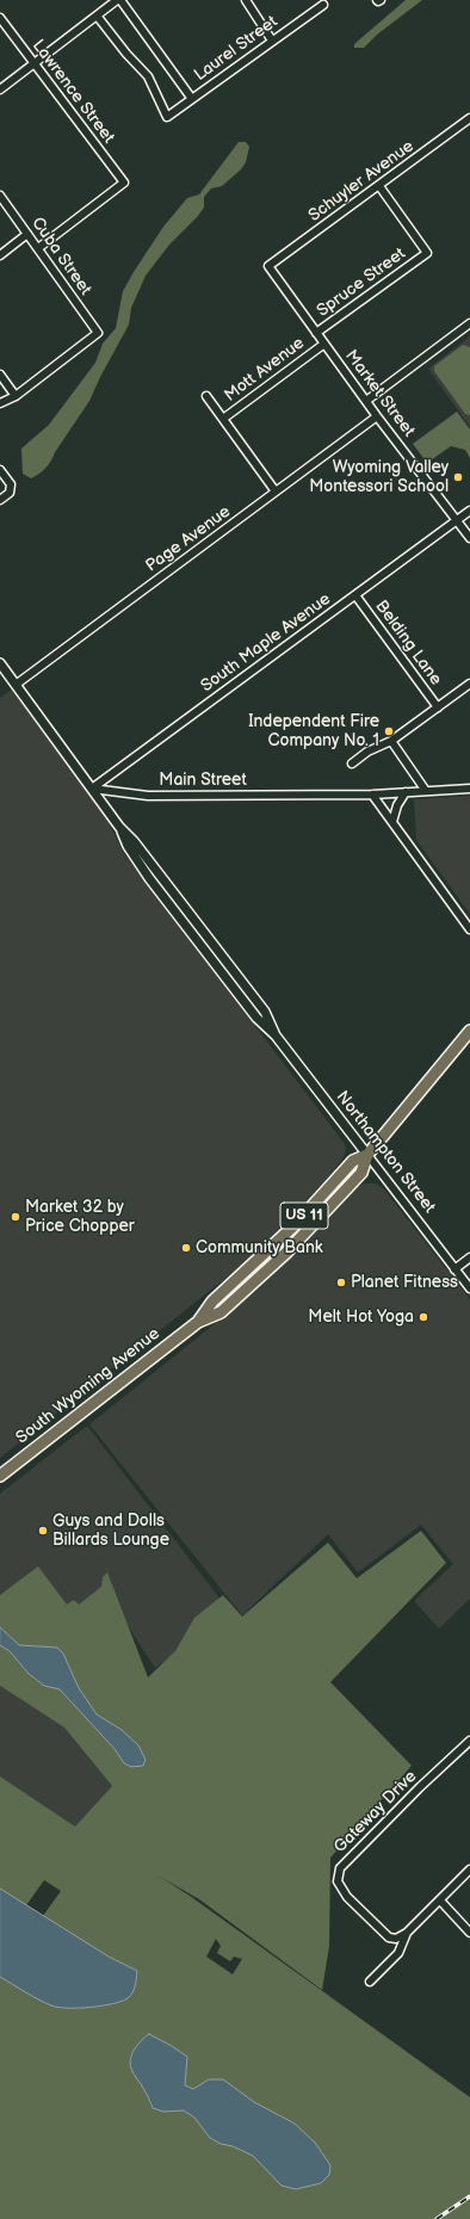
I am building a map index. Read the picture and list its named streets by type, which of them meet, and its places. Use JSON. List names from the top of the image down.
{
  "streets": {
    "main road": ["US 11", "South Wyoming Avenue"],
    "street": [
      "Laurel Street",
      "Lawrence Street",
      "Schuyler Avenue",
      "Cuba Street",
      "Spruce Street",
      "Mott Avenue",
      "Market Street",
      "Page Avenue",
      "South Maple Avenue",
      "Belding Lane",
      "Main Street",
      "Northampton Street",
      "Gateway Drive"
    ]
  },
  "crossings": [
    ["Lawrence Street", "Cuba Street"],
    ["Schuyler Avenue", "Spruce Street"],
    ["Schuyler Avenue", "Market Street"],
    ["Spruce Street", "Market Street"],
    ["Mott Avenue", "Market Street"],
    ["Market Street", "Page Avenue"],
    ["Market Street", "South Maple Avenue"],
    ["South Maple Avenue", "Belding Lane"],
    ["South Maple Avenue", "Main Street"],
    ["South Maple Avenue", "Northampton Street"],
    ["Main Street", "Northampton Street"],
    ["Northampton Street", "South Wyoming Avenue"]
  ],
  "places": [
    "Wyoming Valley Montessori School",
    "Independent Fire Company No. 1",
    "Market 32 by Price Chopper",
    "Community Bank",
    "Planet Fitness",
    "Melt Hot Yoga",
    "Guys and Dolls Billards Lounge"
  ]
}
